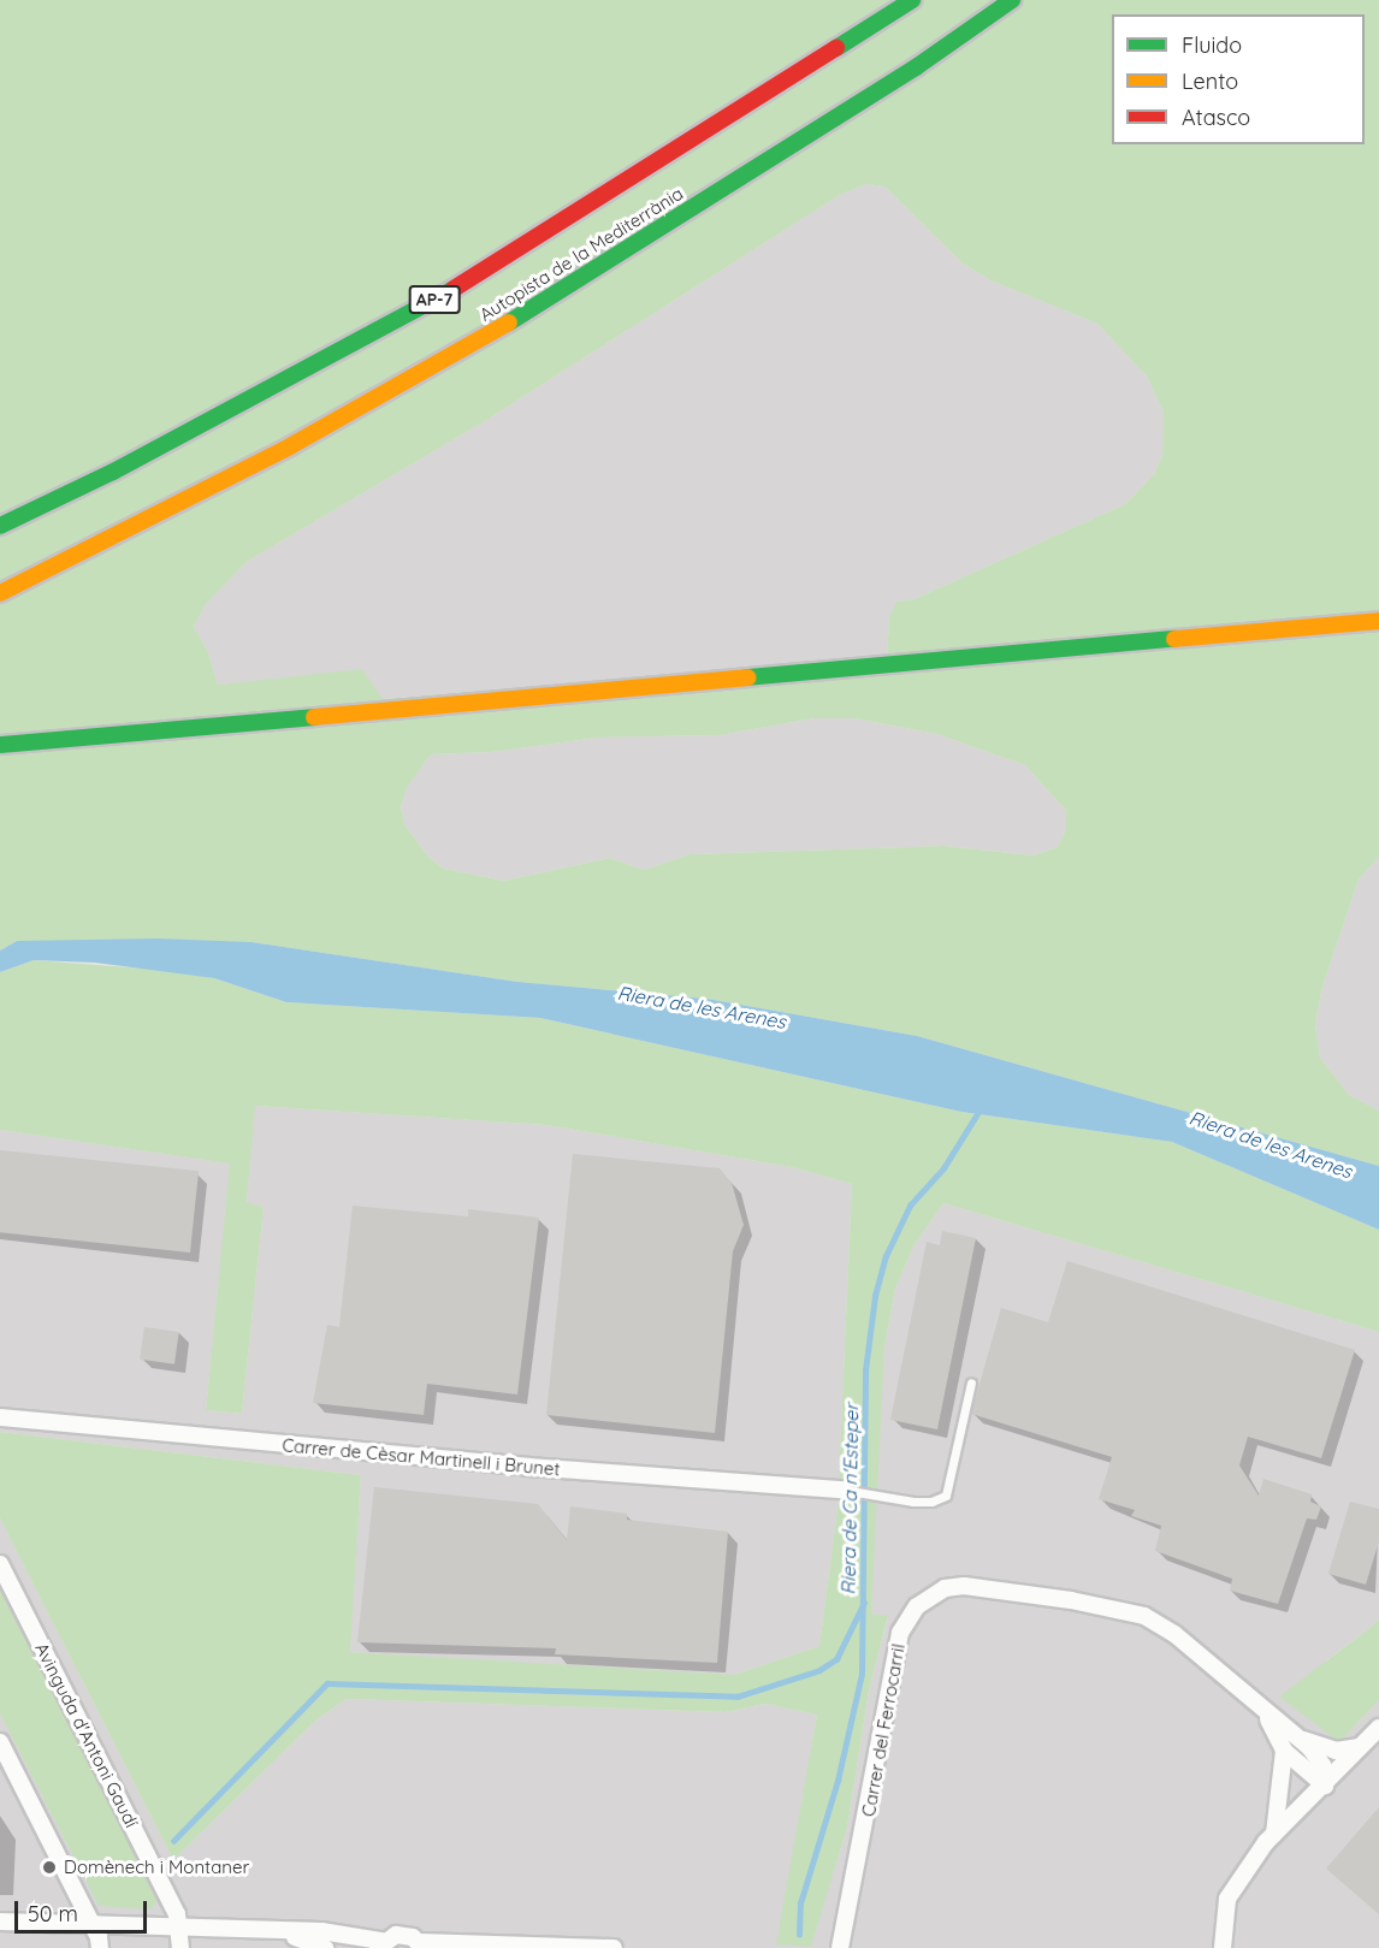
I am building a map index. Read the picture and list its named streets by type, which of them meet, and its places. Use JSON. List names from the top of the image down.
{
  "streets": {
    "main road": ["Autopista de la Mediterrània", "AP-7"],
    "street": ["Carrer de Cèsar Martinell i Brunet", "Carrer del Ferrocarril", "Avinguda d'Antoni Gaudí"]
  },
  "water": ["Riera de les Arenes", "Riera de Ca n'Esteper"],
  "places": ["Domènech i Montaner"],
  "legend": ["Fluido", "Lento", "Atasco"],
  "scale_bar": "50 m"
}
